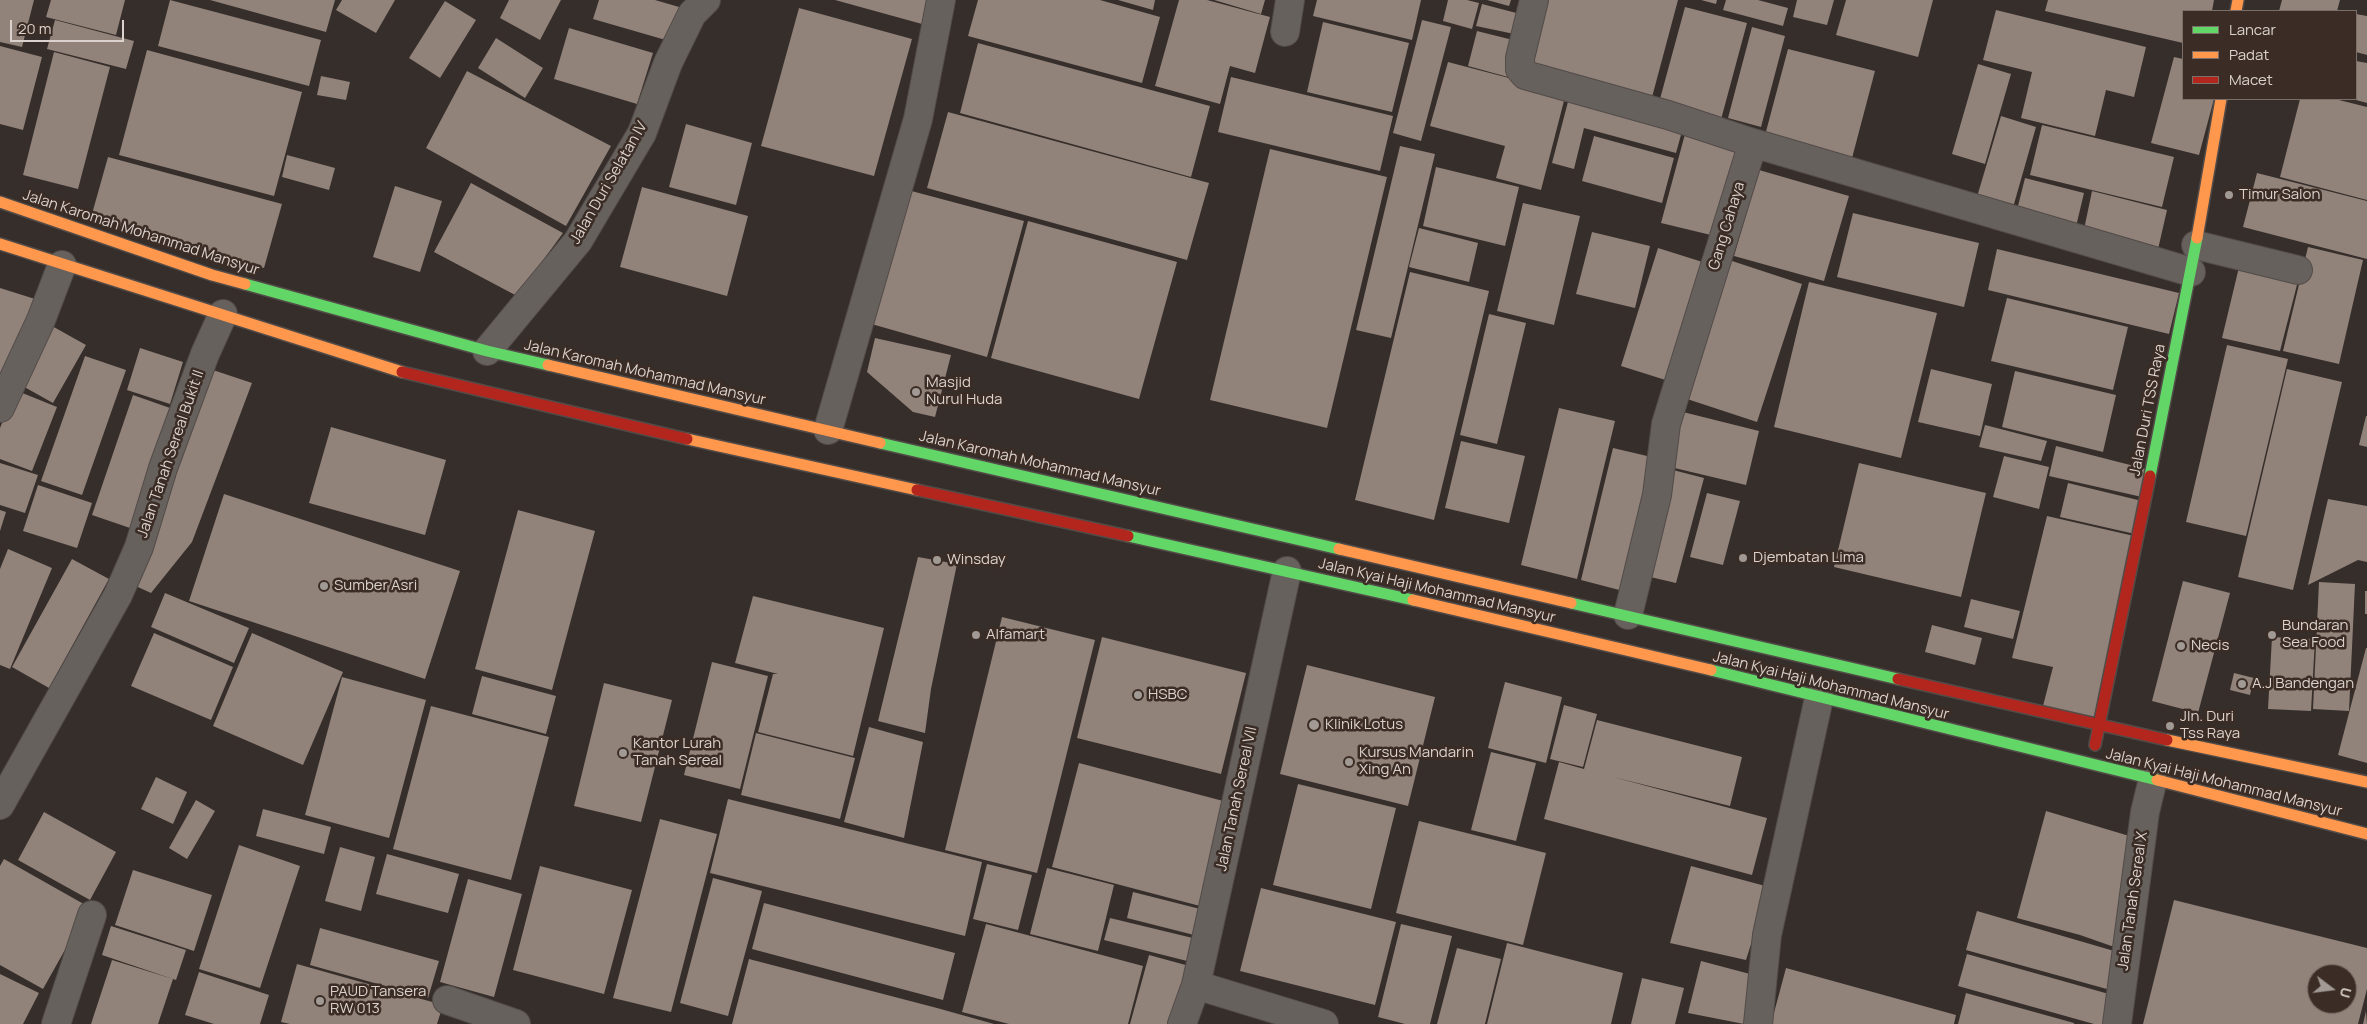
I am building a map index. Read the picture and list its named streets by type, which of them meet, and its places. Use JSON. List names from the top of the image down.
{
  "streets": {
    "main road": ["Jalan Karomah Mohammad Mansyur", "Jalan Duri TSS Raya", "Jalan Kyai Haji Mohammad Mansyur"],
    "street": [
      "Jalan Duri Selatan IV",
      "Gang Cahaya",
      "Jalan Tanah Sereal Bukit II",
      "Jalan Tanah Sereal VII",
      "Jalan Tanah Sereal X"
    ]
  },
  "crossings": [
    ["Jalan Duri Selatan IV", "Jalan Karomah Mohammad Mansyur"],
    ["Gang Cahaya", "Jalan Kyai Haji Mohammad Mansyur"],
    ["Jalan Karomah Mohammad Mansyur", "Jalan Kyai Haji Mohammad Mansyur"],
    ["Jalan Duri TSS Raya", "Jalan Kyai Haji Mohammad Mansyur"],
    ["Jalan Kyai Haji Mohammad Mansyur", "Jalan Tanah Sereal VII"],
    ["Jalan Kyai Haji Mohammad Mansyur", "Jalan Tanah Sereal X"]
  ],
  "places": [
    "Timur Salon",
    "Masjid Nurul Huda",
    "Djembatan Lima",
    "Winsday",
    "Sumber Asri",
    "Alfamart",
    "Bundaran Sea Food",
    "Necis",
    "A.J Bandengan",
    "HSBC",
    "Klinik Lotus",
    "Jln. Duri Tss Raya",
    "Kantor Lurah Tanah Sereal",
    "Kursus Mandarin Xing An",
    "PAUD Tansera RW 013"
  ],
  "legend": ["Lancar", "Padat", "Macet"],
  "scale_bar": "20 m",
  "north": "right"
}
